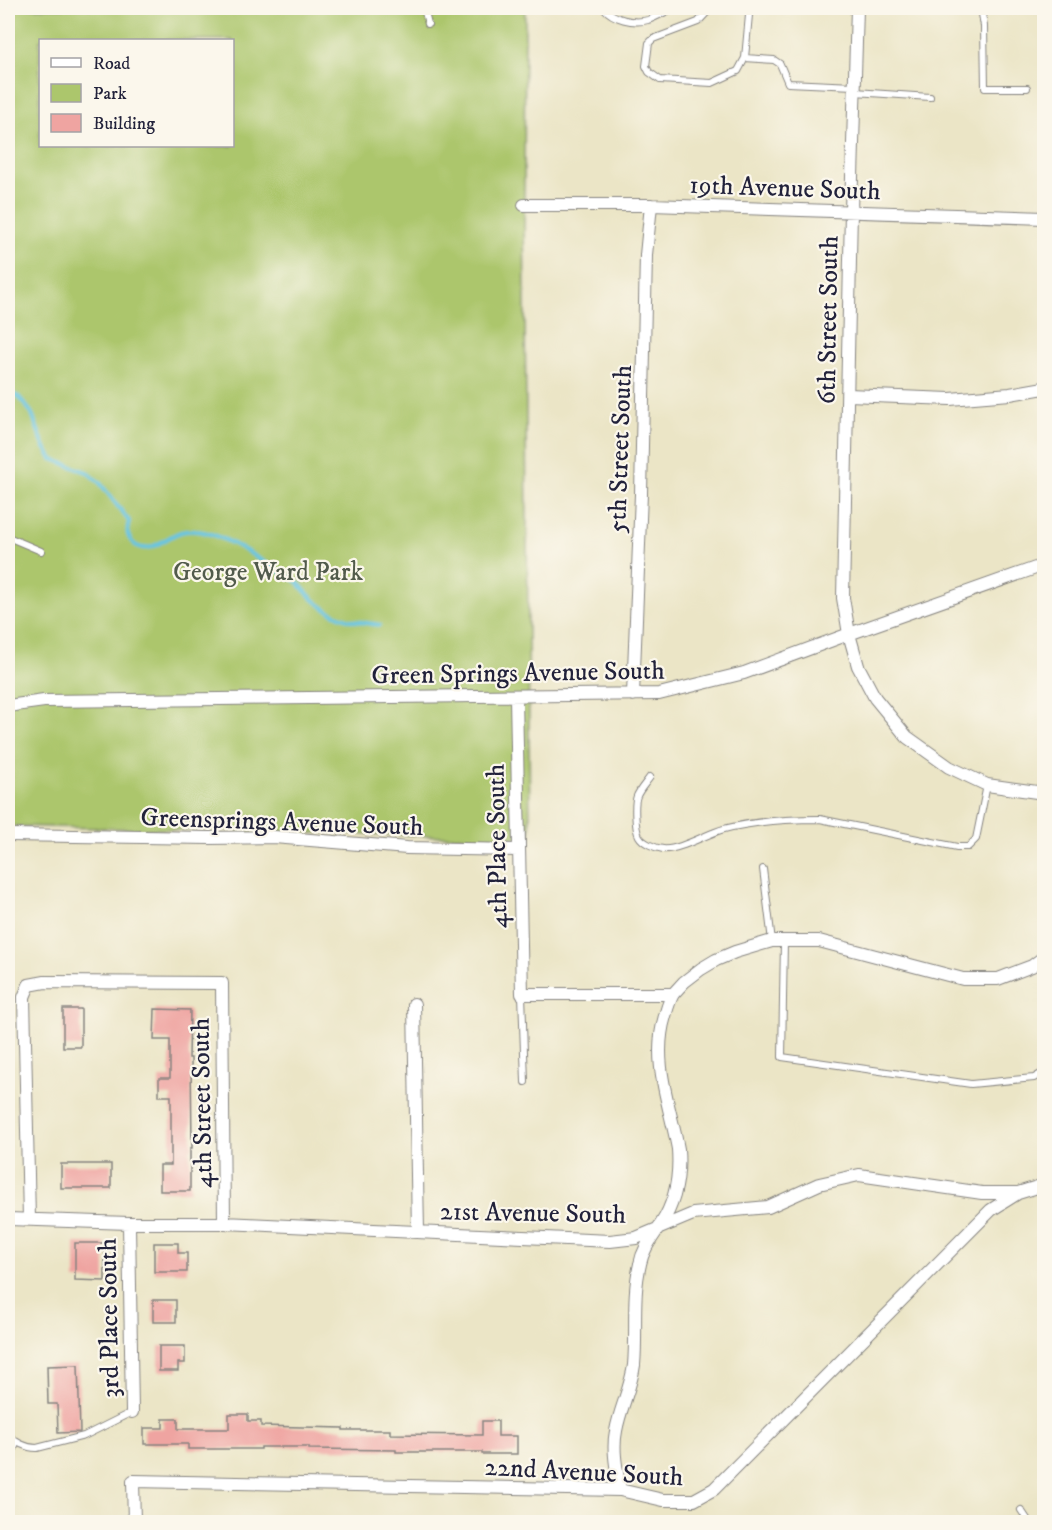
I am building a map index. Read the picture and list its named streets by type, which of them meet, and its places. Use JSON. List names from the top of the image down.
{
  "streets": {
    "street": [
      "19th Avenue South",
      "6th Street South",
      "5th Street South",
      "Green Springs Avenue South",
      "Greensprings Avenue South",
      "4th Place South",
      "4th Street South",
      "21st Avenue South",
      "3rd Place South",
      "22nd Avenue South"
    ]
  },
  "crossings": [
    ["19th Avenue South", "6th Street South"],
    ["19th Avenue South", "5th Street South"],
    ["6th Street South", "Green Springs Avenue South"],
    ["5th Street South", "Green Springs Avenue South"],
    ["Green Springs Avenue South", "4th Place South"],
    ["Greensprings Avenue South", "4th Place South"],
    ["4th Street South", "21st Avenue South"],
    ["21st Avenue South", "3rd Place South"],
    ["21st Avenue South", "22nd Avenue South"]
  ],
  "parks": ["George Ward Park"],
  "legend": ["Road", "Park", "Building"]
}
